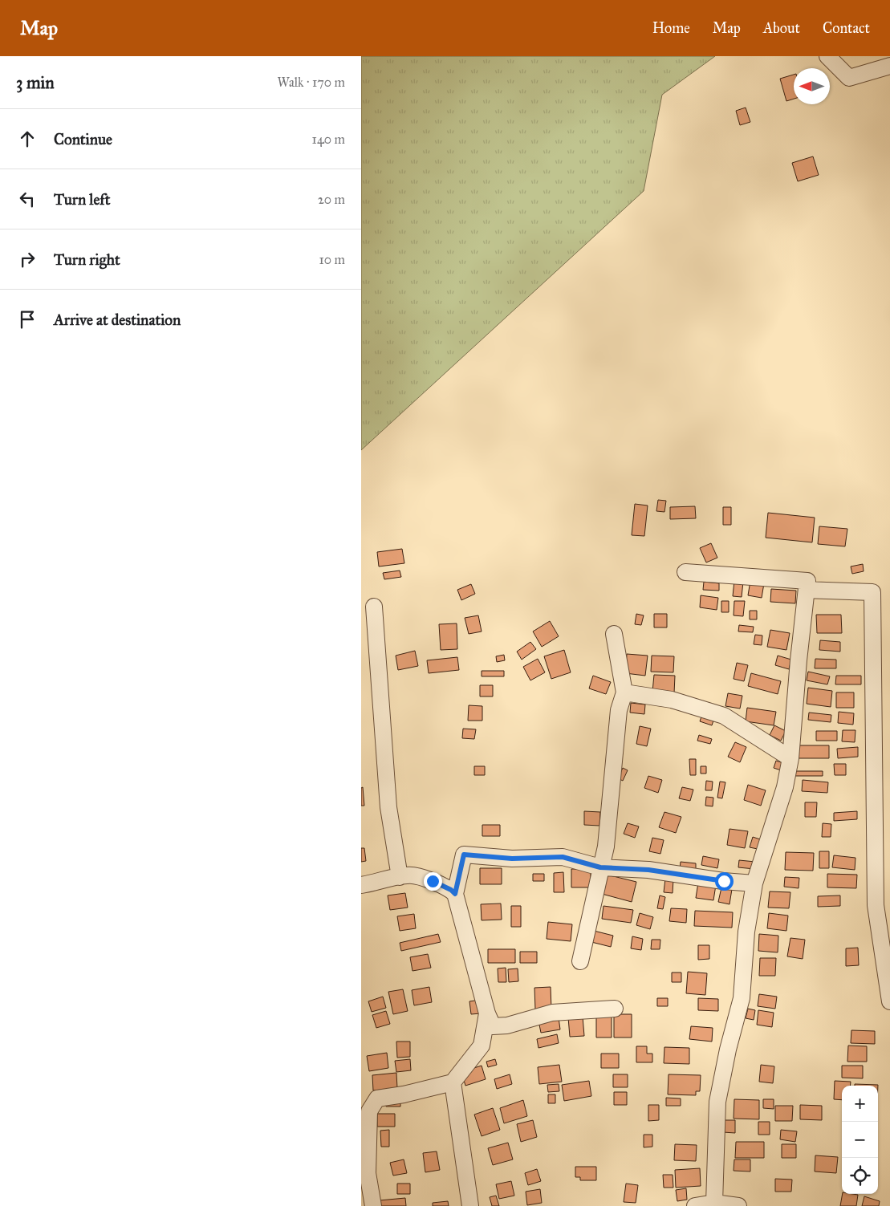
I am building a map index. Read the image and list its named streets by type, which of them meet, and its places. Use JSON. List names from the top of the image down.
{
  "north": "left",
  "page": {
    "header": "Map",
    "nav": [
      "Home",
      "Map",
      "About",
      "Contact"
    ],
    "heading": ["3 min", "Walk · 170 m"],
    "list": [
      ["Continue", "140 m"],
      ["Turn left", "20 m"],
      ["Turn right", "10 m"],
      "Arrive at destination"
    ],
    "map_buttons": ["+", "−"]
  }
}
